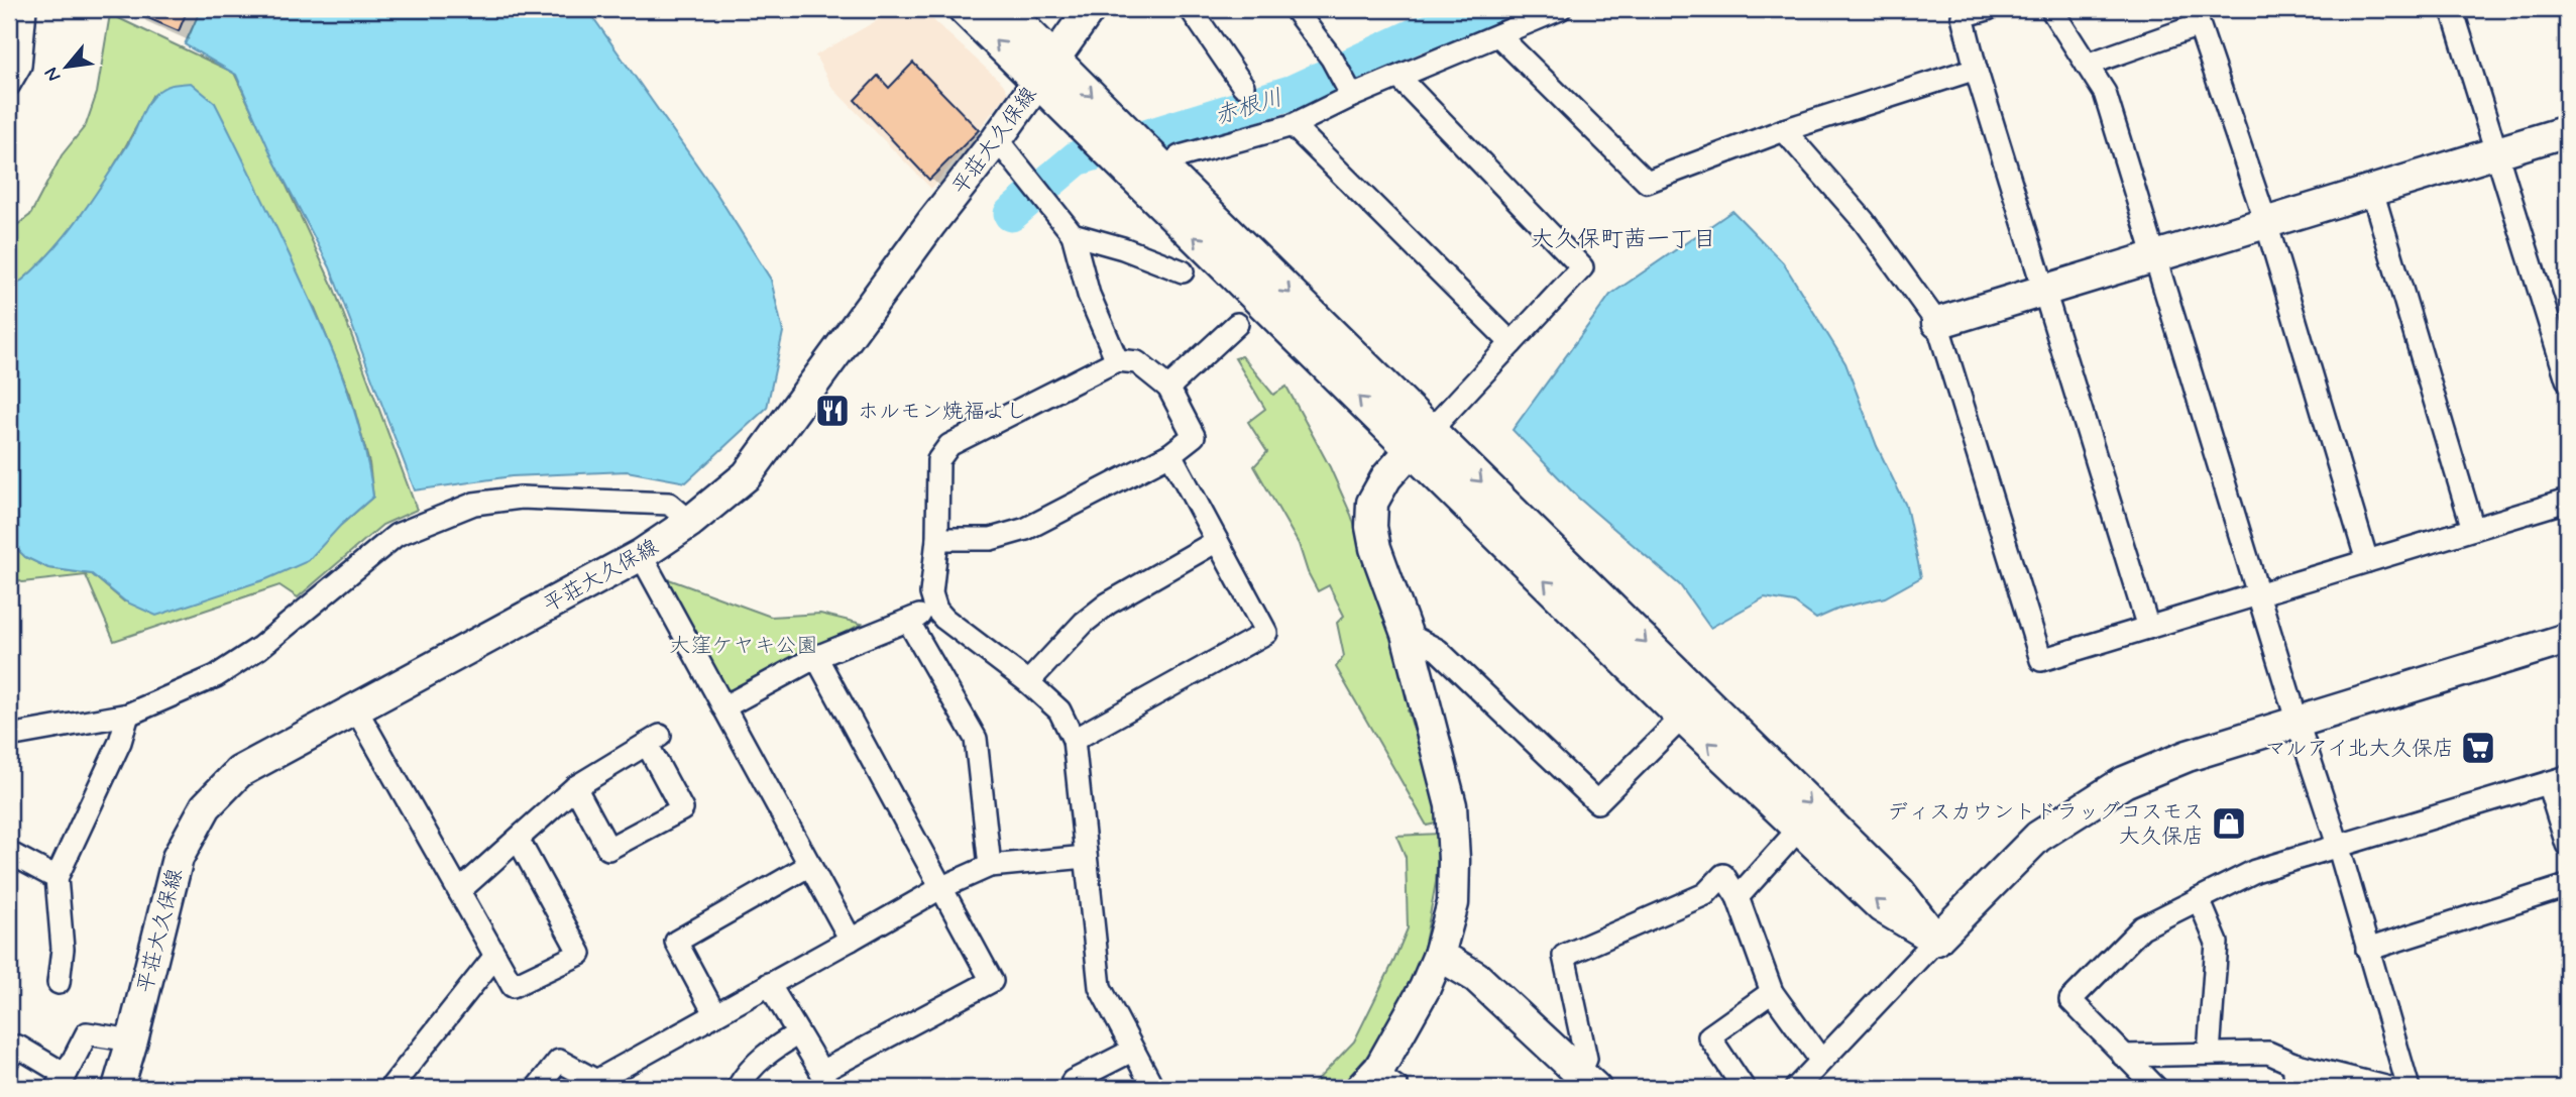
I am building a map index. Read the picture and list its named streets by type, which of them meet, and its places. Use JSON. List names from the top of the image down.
{
  "streets": {
    "street": ["平荘大久保線"]
  },
  "districts": ["大久保町茜一丁目"],
  "water": ["赤根川"],
  "parks": ["大窪ケヤキ公園"],
  "places": {
    "restaurant": ["ホルモン焼福よし"],
    "supermarket": ["マルアイ北大久保店"],
    "shop": ["ディスカウントドラッグコスモス 大久保店"]
  },
  "north": "bottom left"
}
